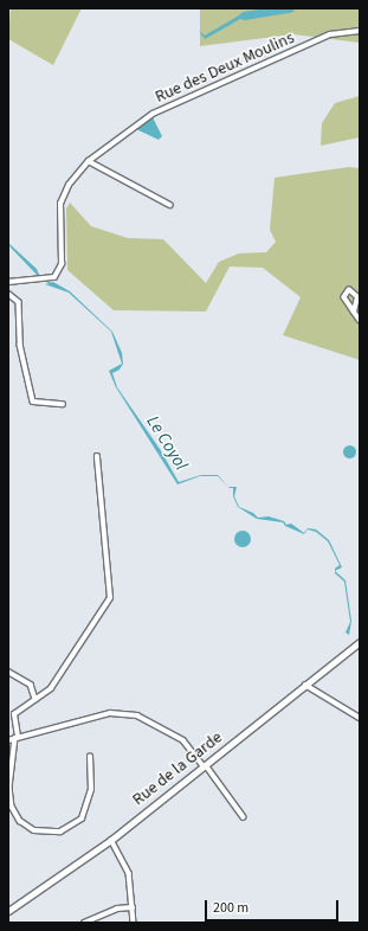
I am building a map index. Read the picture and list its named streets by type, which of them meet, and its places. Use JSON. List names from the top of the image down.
{
  "streets": {
    "main road": ["Rue de la Garde"],
    "street": ["Rue des Deux Moulins"]
  },
  "water": ["Le Coyol"],
  "scale_bar": "200 m"
}
